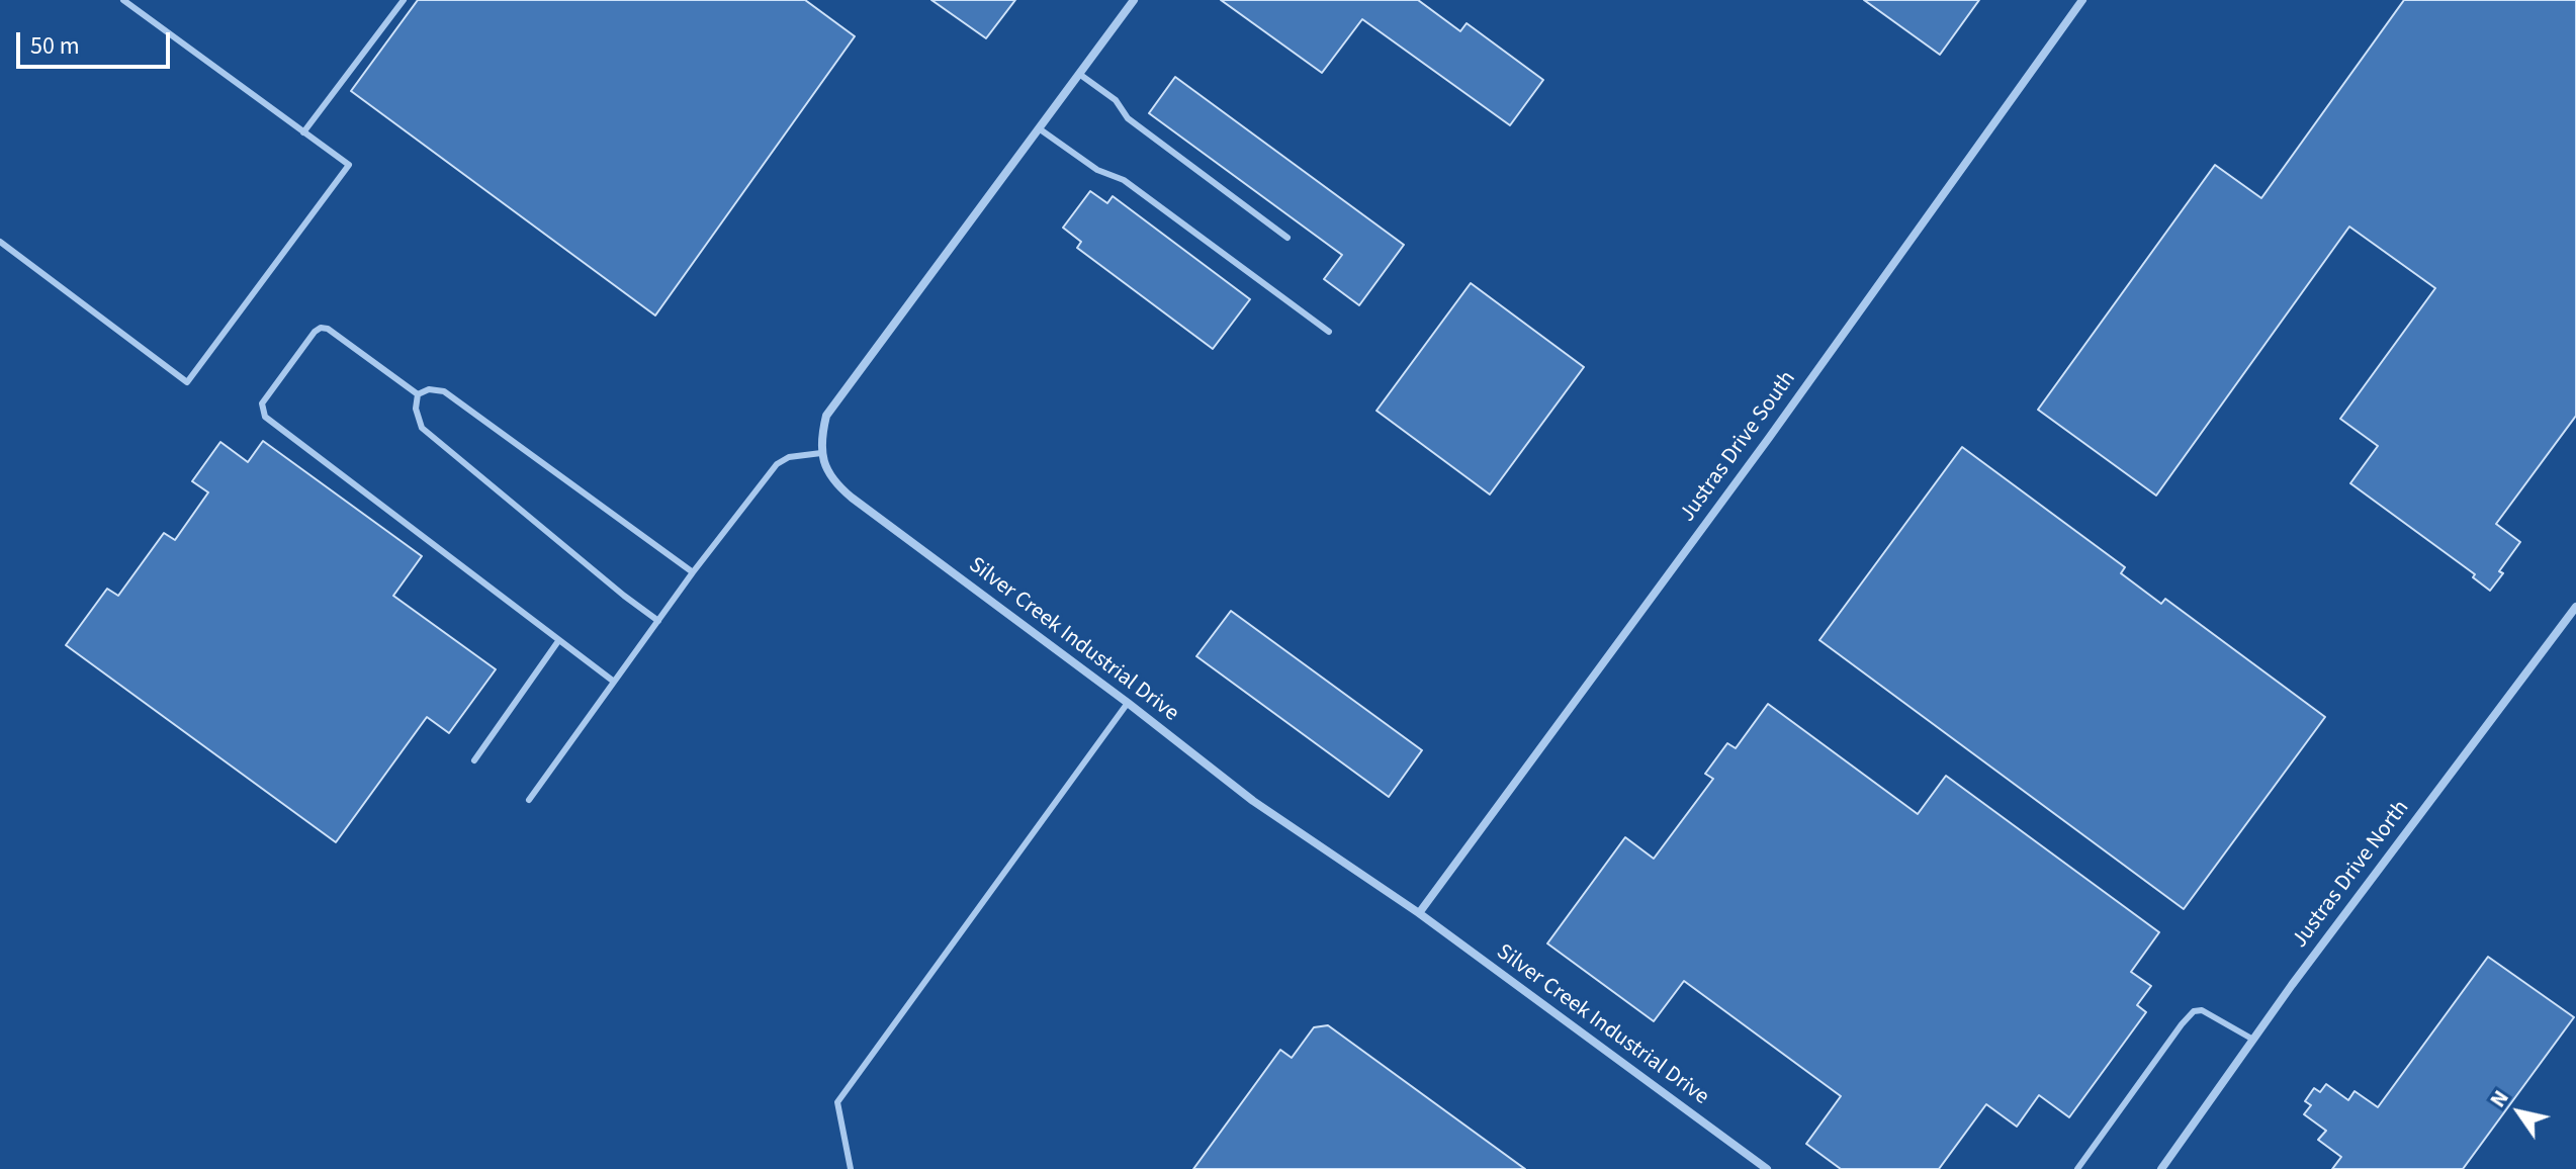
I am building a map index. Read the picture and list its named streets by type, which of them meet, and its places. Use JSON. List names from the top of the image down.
{
  "streets": {
    "street": ["Justras Drive South", "Silver Creek Industrial Drive", "Justras Drive North"]
  },
  "crossings": [
    ["Justras Drive South", "Silver Creek Industrial Drive"]
  ],
  "scale_bar": "50 m",
  "north": "top left"
}
